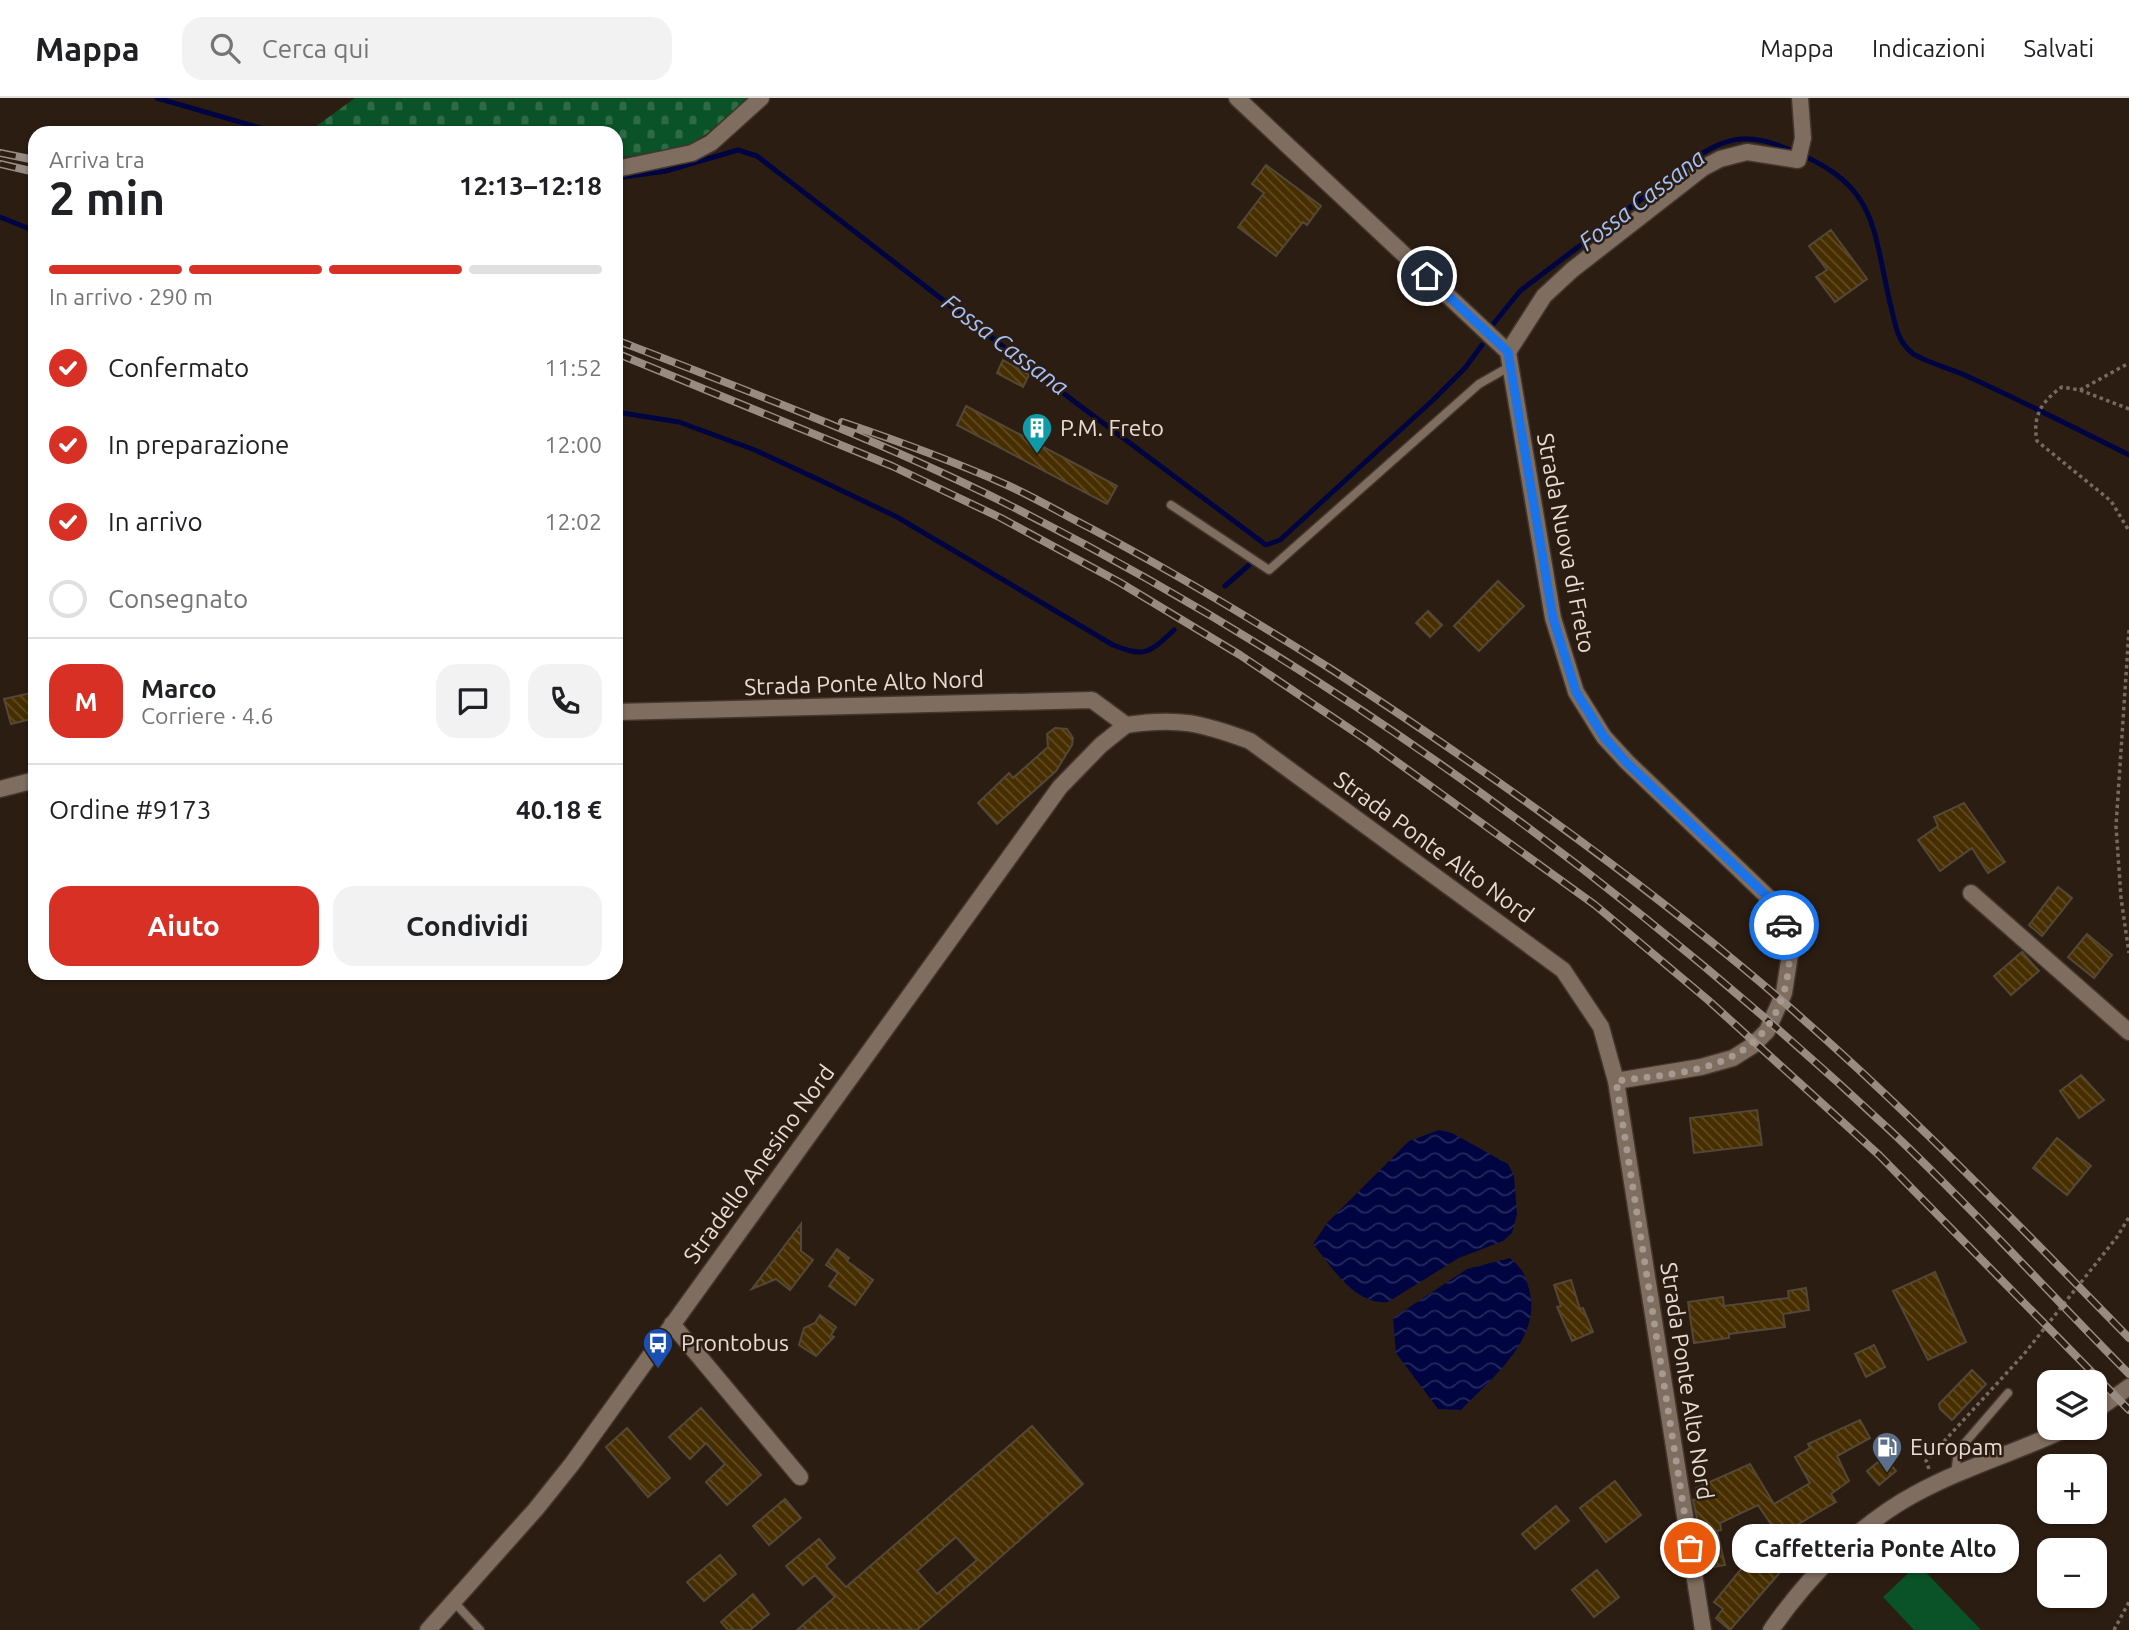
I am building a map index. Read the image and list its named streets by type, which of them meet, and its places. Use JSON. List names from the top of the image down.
{
  "streets": {
    "street": ["Strada Nuova di Freto", "Strada Ponte Alto Nord", "Stradello Anesino Nord"]
  },
  "crossings": [
    ["Strada Nuova di Freto", "Strada Ponte Alto Nord"],
    ["Strada Ponte Alto Nord", "Stradello Anesino Nord"]
  ],
  "water": ["Fossa Cassana"],
  "places": {
    "building": ["P.M. Freto"],
    "bus stop": ["Prontobus"],
    "fuel station": ["Europam"],
    "other": ["Caffetteria Ponte Alto"]
  },
  "page": {
    "header": "Mappa",
    "search": "Cerca qui",
    "nav": ["Mappa", "Indicazioni", "Salvati"],
    "heading": ["2 min", "Arriva tra", "12:13–12:18"],
    "panel": [
      "Marco",
      "Corriere · 4.6",
      "Ordine #9173",
      "40.18 €"
    ],
    "bar": "In arrivo · 290 m",
    "list": [
      ["Confermato", "11:52"],
      ["In preparazione", "12:00"],
      ["In arrivo", "12:02"],
      "Consegnato"
    ],
    "round": "M",
    "buttons": ["Aiuto", "Condividi"],
    "map_buttons": ["+", "−"],
    "bubble": "Caffetteria Ponte Alto"
  }
}
